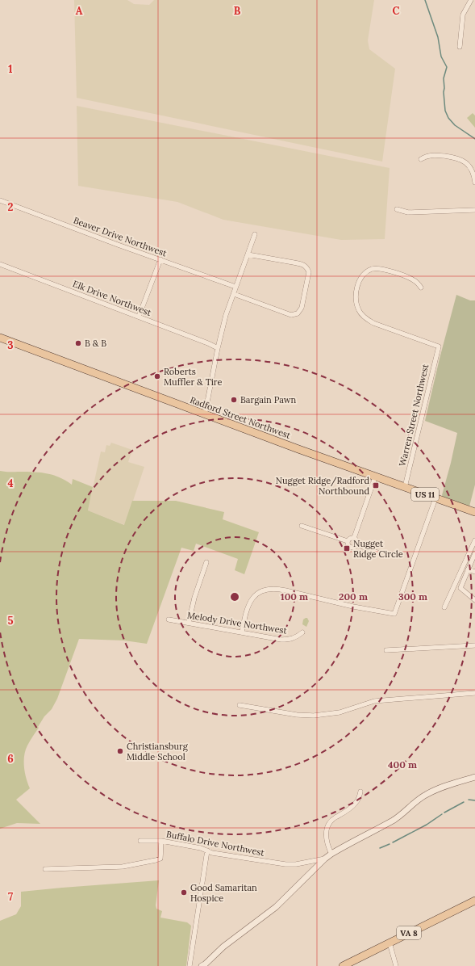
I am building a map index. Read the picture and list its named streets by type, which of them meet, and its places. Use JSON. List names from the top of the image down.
{
  "streets": {
    "main road": ["Radford Street Northwest", "US 11", "VA 8"],
    "street": [
      "Beaver Drive Northwest",
      "Elk Drive Northwest",
      "Warren Street Northwest",
      "Melody Drive Northwest",
      "Buffalo Drive Northwest"
    ]
  },
  "crossings": [
    ["Warren Street Northwest", "Radford Street Northwest"]
  ],
  "places": {
    "other": [
      "B & B",
      "Roberts Muffler & Tire",
      "Bargain Pawn",
      "Christiansburg Middle School",
      "Good Samaritan Hospice"
    ],
    "transit": ["Nugget Ridge/Radford Northbound", "Nugget Ridge Circle"]
  },
  "grid": {
    "columns": ["A", "B", "C"],
    "rows": [
      "1",
      "2",
      "3",
      "4",
      "5",
      "6",
      "7"
    ]
  },
  "rings": [
    "100 m",
    "200 m",
    "300 m",
    "400 m"
  ]
}
